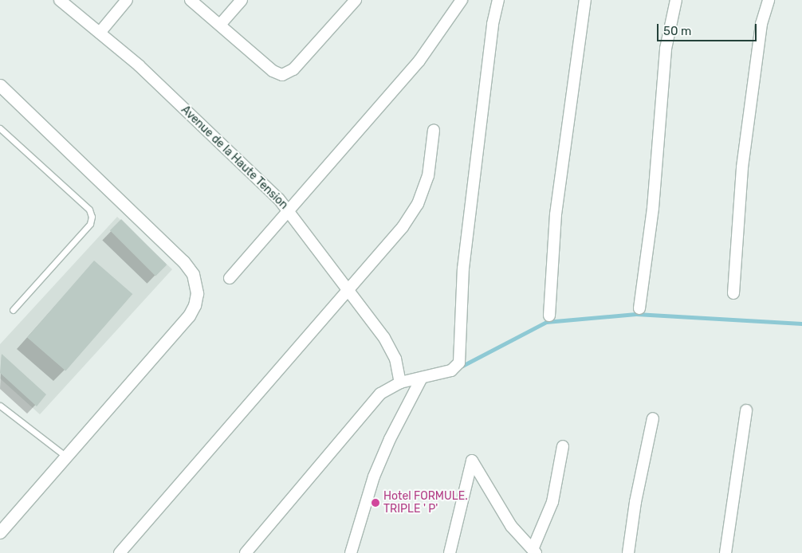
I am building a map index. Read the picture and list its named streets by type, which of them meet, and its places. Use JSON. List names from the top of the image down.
{
  "streets": {
    "street": ["Avenue de la Haute Tension"]
  },
  "places": ["Hotel FORMULE. TRIPLE ' P'"],
  "scale_bar": "50 m"
}
